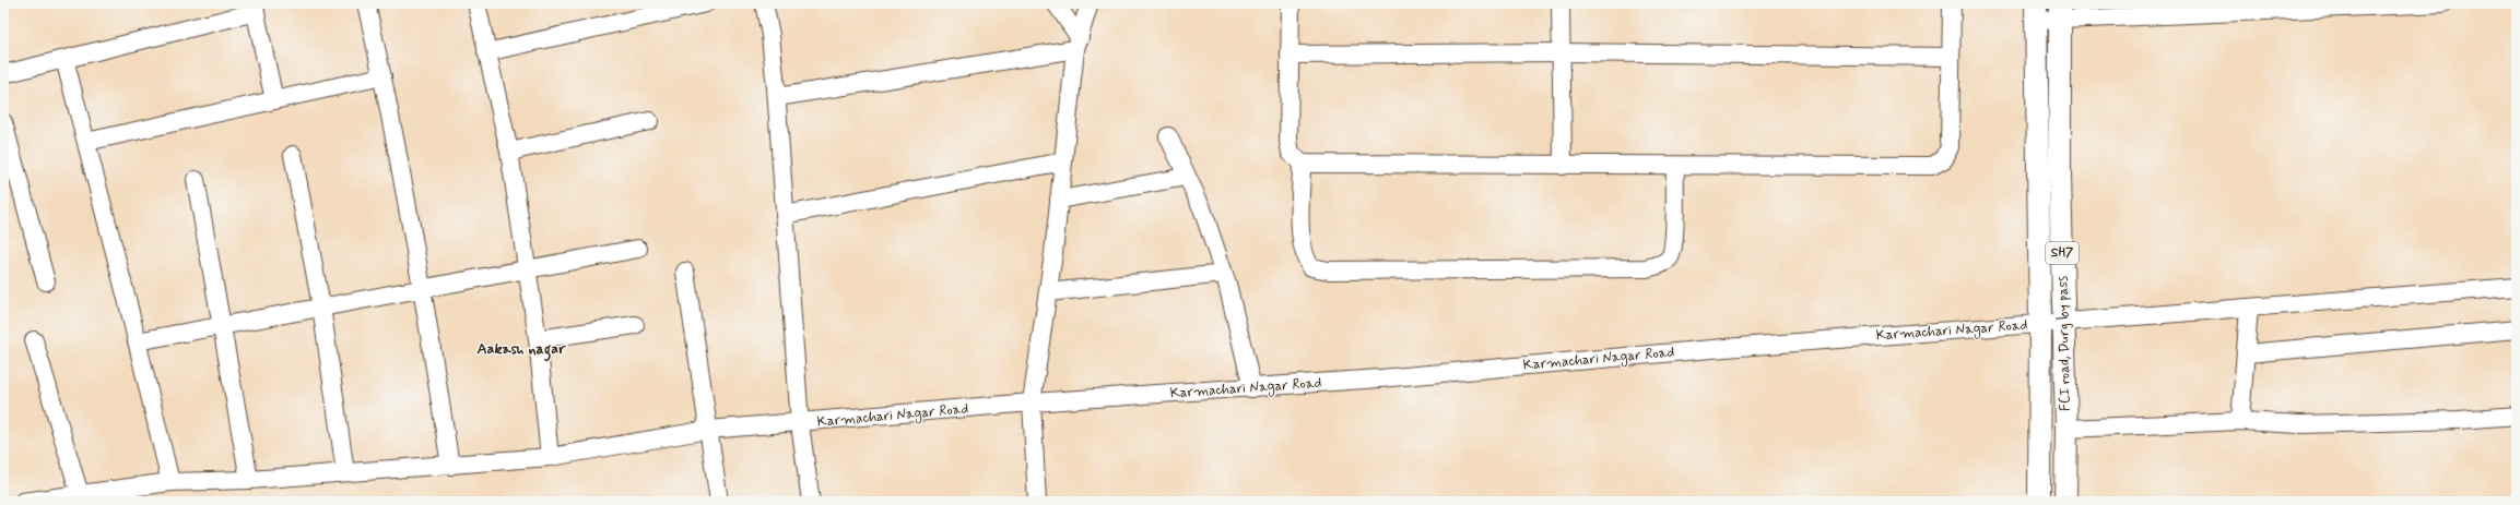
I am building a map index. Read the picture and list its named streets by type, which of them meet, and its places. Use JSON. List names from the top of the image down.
{
  "streets": {
    "main road": ["SH7", "FCI road, Durg by pass"],
    "street": ["Karmachari Nagar Road"]
  },
  "crossings": [
    ["Karmachari Nagar Road", "FCI road, Durg by pass"]
  ],
  "districts": ["Aakash nagar"]
}
